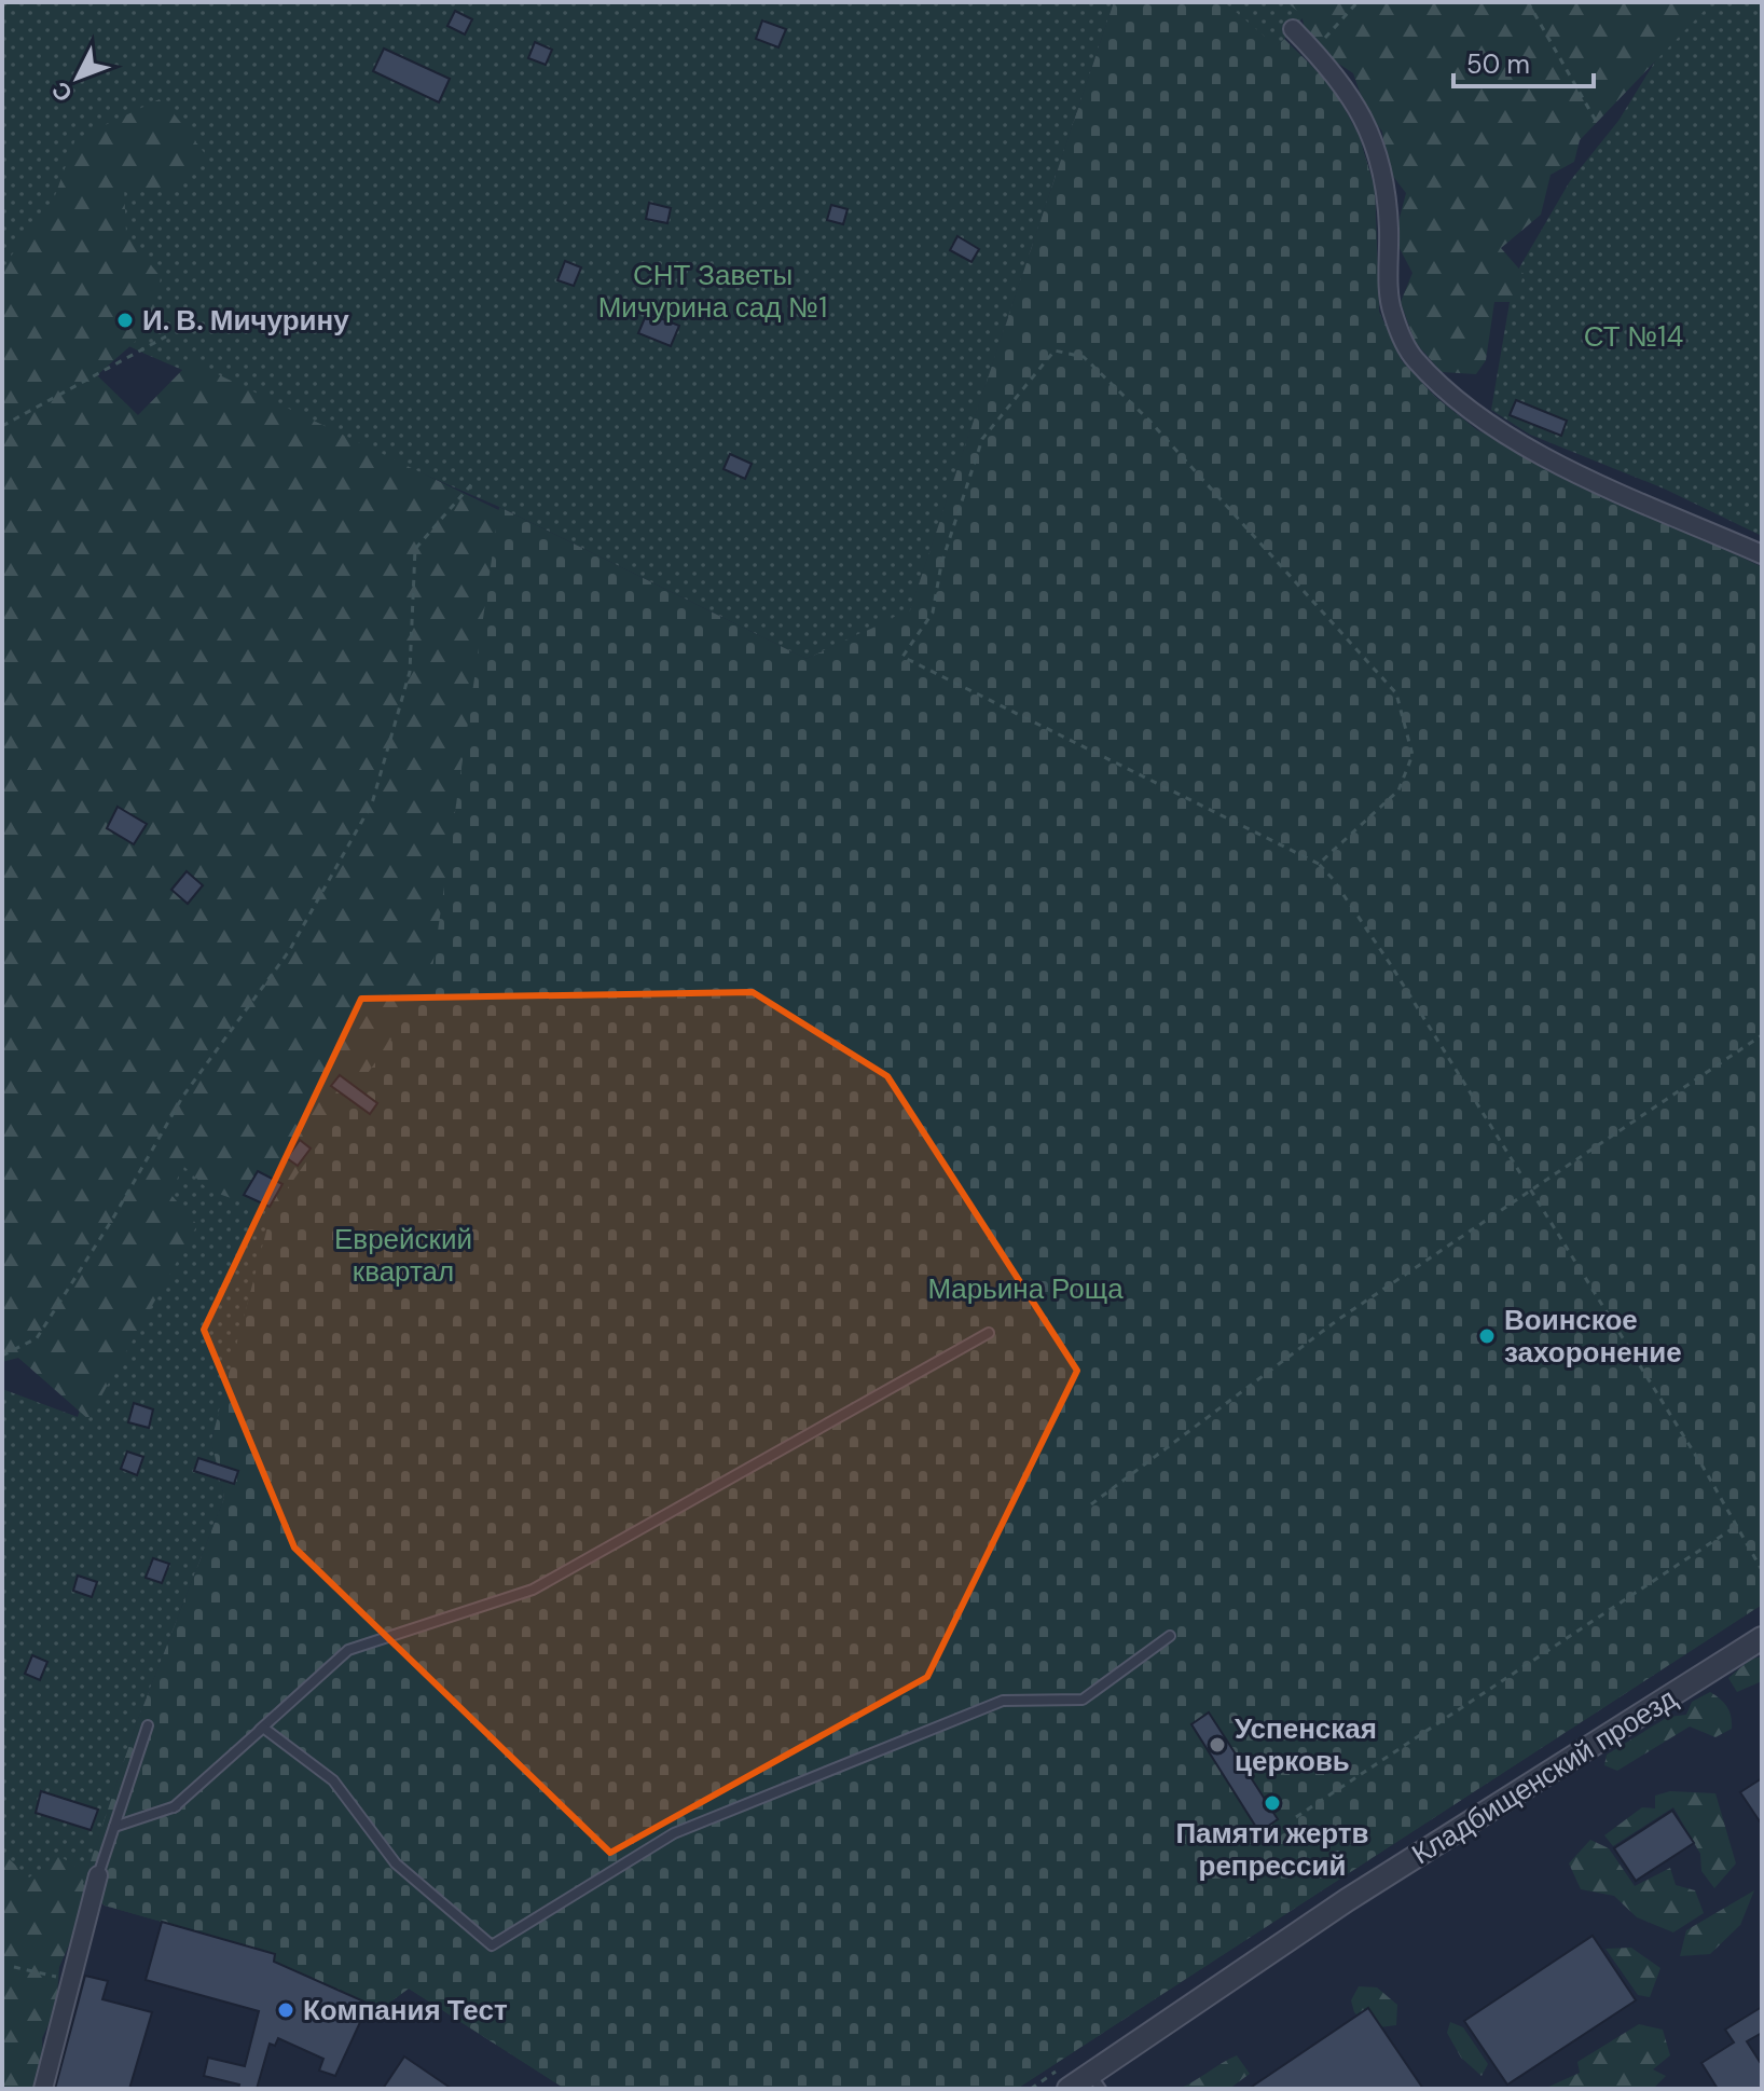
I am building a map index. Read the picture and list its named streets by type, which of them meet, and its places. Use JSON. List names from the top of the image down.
{
  "streets": {
    "street": ["Кладбищенский проезд"]
  },
  "parks": [
    "СНТ Заветы Мичурина сад №1",
    "СТ №14",
    "Еврейский квартал",
    "Марьина Роща"
  ],
  "places": [
    "И. В. Мичурину",
    "Воинское захоронение",
    "Успенская церковь",
    "Памяти жертв репрессий",
    "Компания Тест"
  ],
  "scale_bar": "50 m",
  "north": "bottom left"
}
